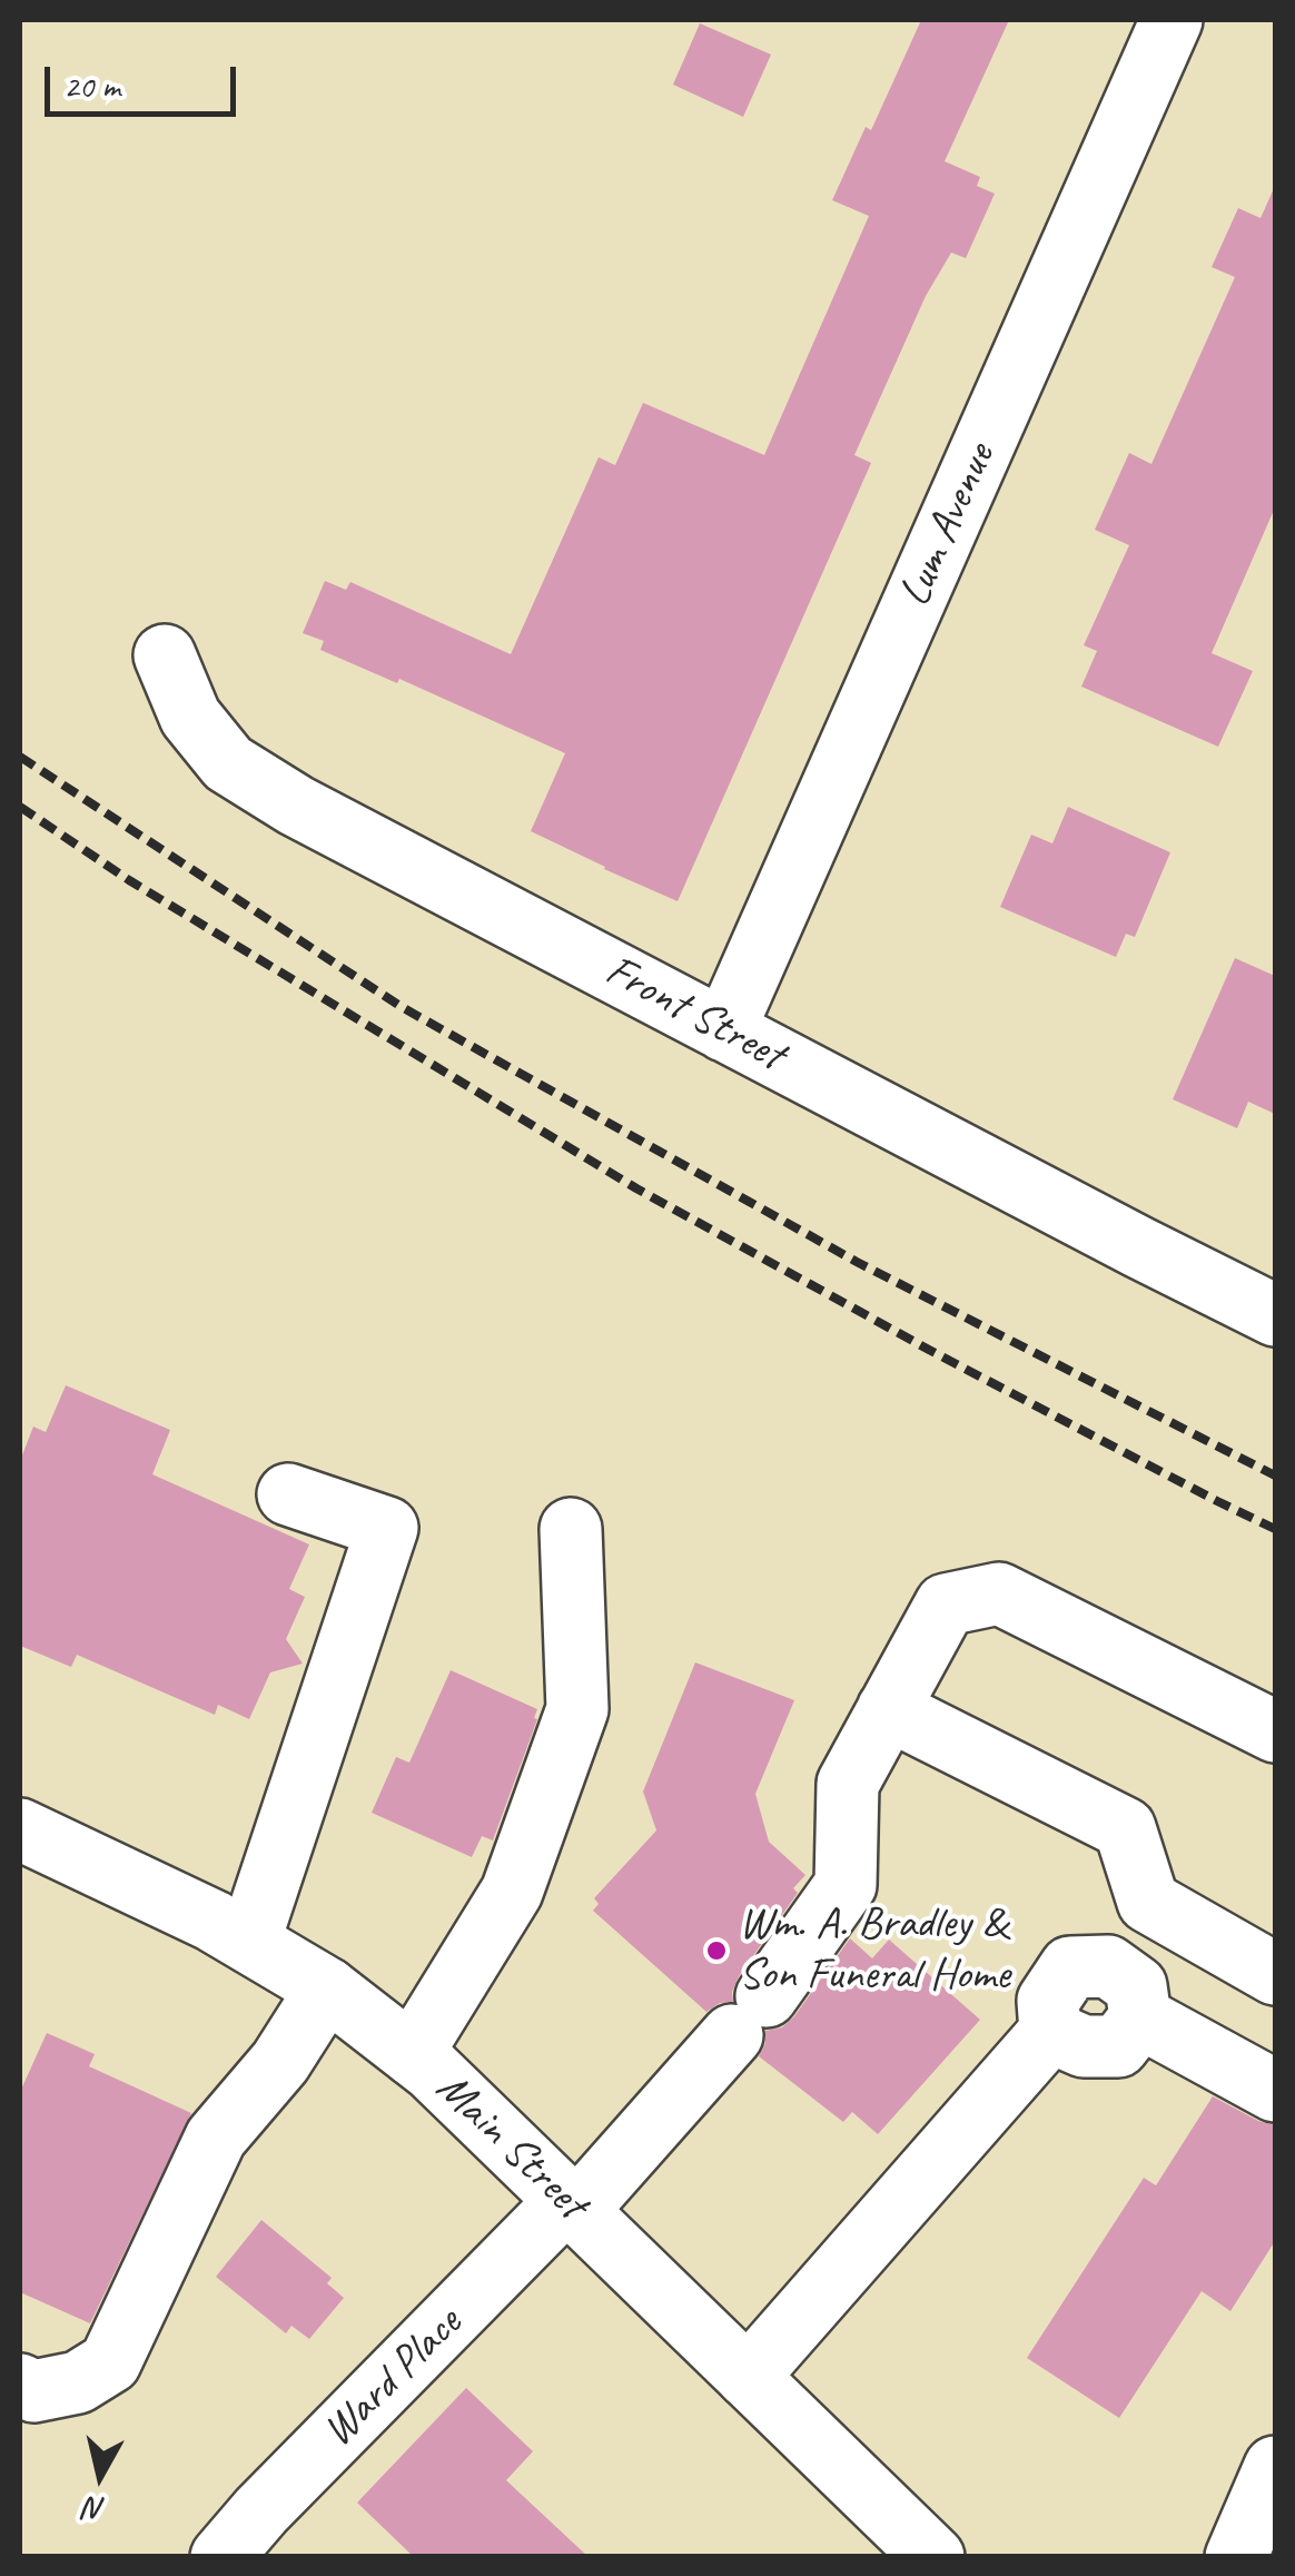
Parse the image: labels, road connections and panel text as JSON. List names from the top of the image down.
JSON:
{
  "streets": {
    "street": [
      "Lum Avenue",
      "Front Street",
      "Main Street",
      "Ward Place"
    ]
  },
  "crossings": [
    ["Lum Avenue", "Front Street"],
    ["Main Street", "Ward Place"]
  ],
  "places": ["Wm. A. Bradley & Son Funeral Home"],
  "scale_bar": "20 m",
  "north": "bottom"
}
